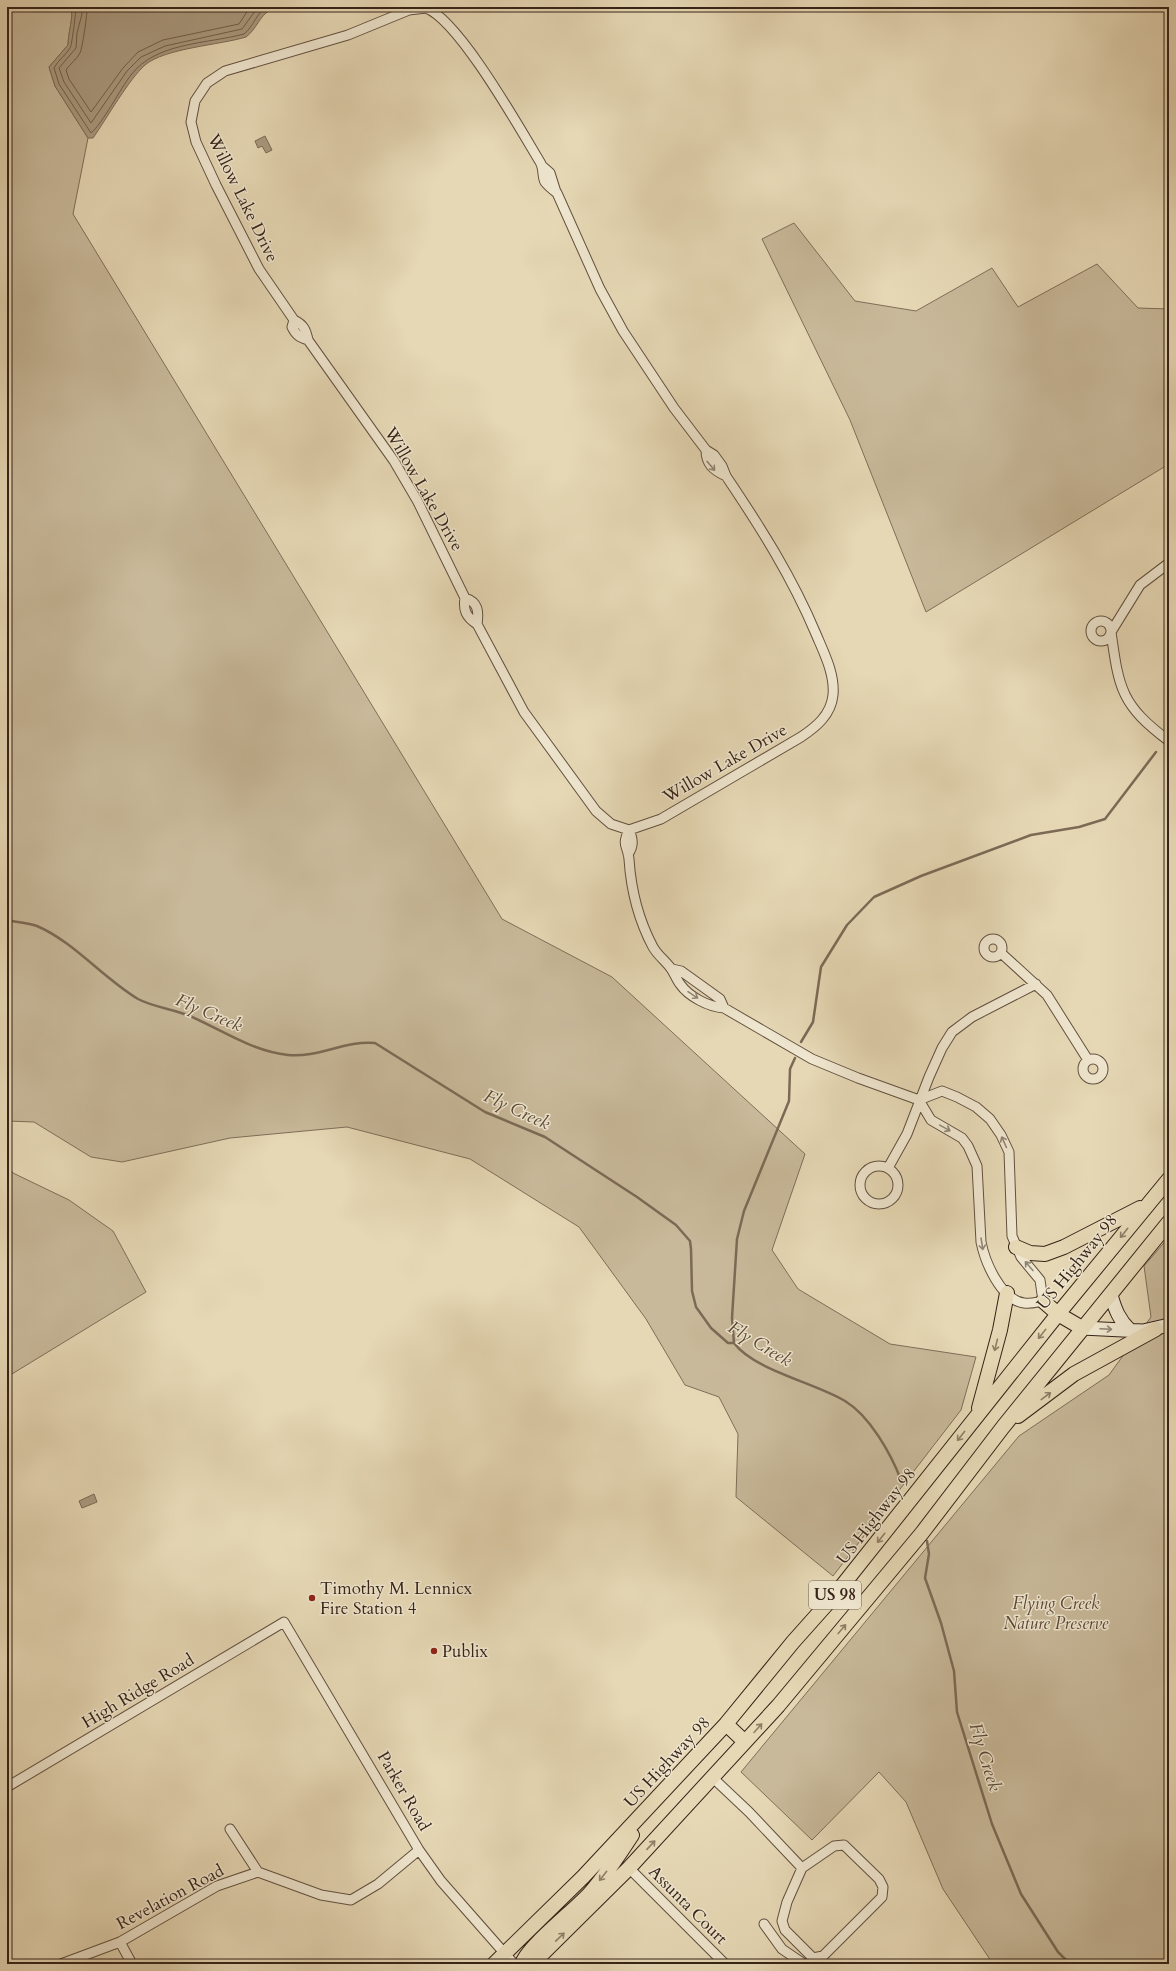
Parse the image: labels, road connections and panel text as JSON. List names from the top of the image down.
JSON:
{
  "streets": {
    "main road": ["US Highway 98", "US 98"],
    "street": [
      "Willow Lake Drive",
      "High Ridge Road",
      "Parker Road",
      "Revelation Road",
      "Assunta Court"
    ]
  },
  "crossings": [
    ["US Highway 98", "Parker Road"],
    ["US 98", "Assunta Court"],
    ["High Ridge Road", "Parker Road"]
  ],
  "water": ["Fly Creek"],
  "parks": ["Flying Creek Nature Preserve"],
  "places": ["Timothy M. Lennicx Fire Station 4", "Publix"]
}
